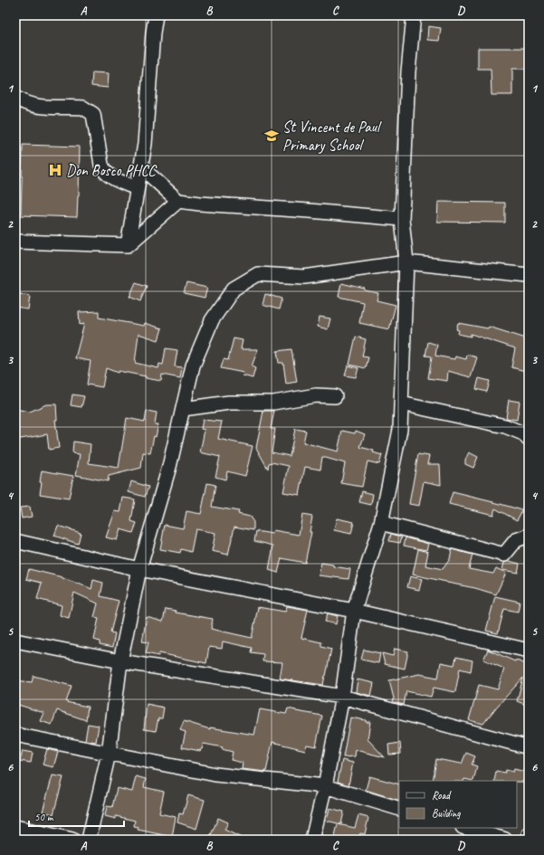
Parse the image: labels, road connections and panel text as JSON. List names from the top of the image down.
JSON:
{
  "places": {
    "school or university": ["St Vincent de Paul Primary School"],
    "hospital": ["Don Bosco PHCC"]
  },
  "legend": ["Road", "Building"],
  "scale_bar": "50 m",
  "grid": {
    "columns": [
      "A",
      "B",
      "C",
      "D"
    ],
    "rows": [
      "1",
      "2",
      "3",
      "4",
      "5",
      "6"
    ]
  }
}
